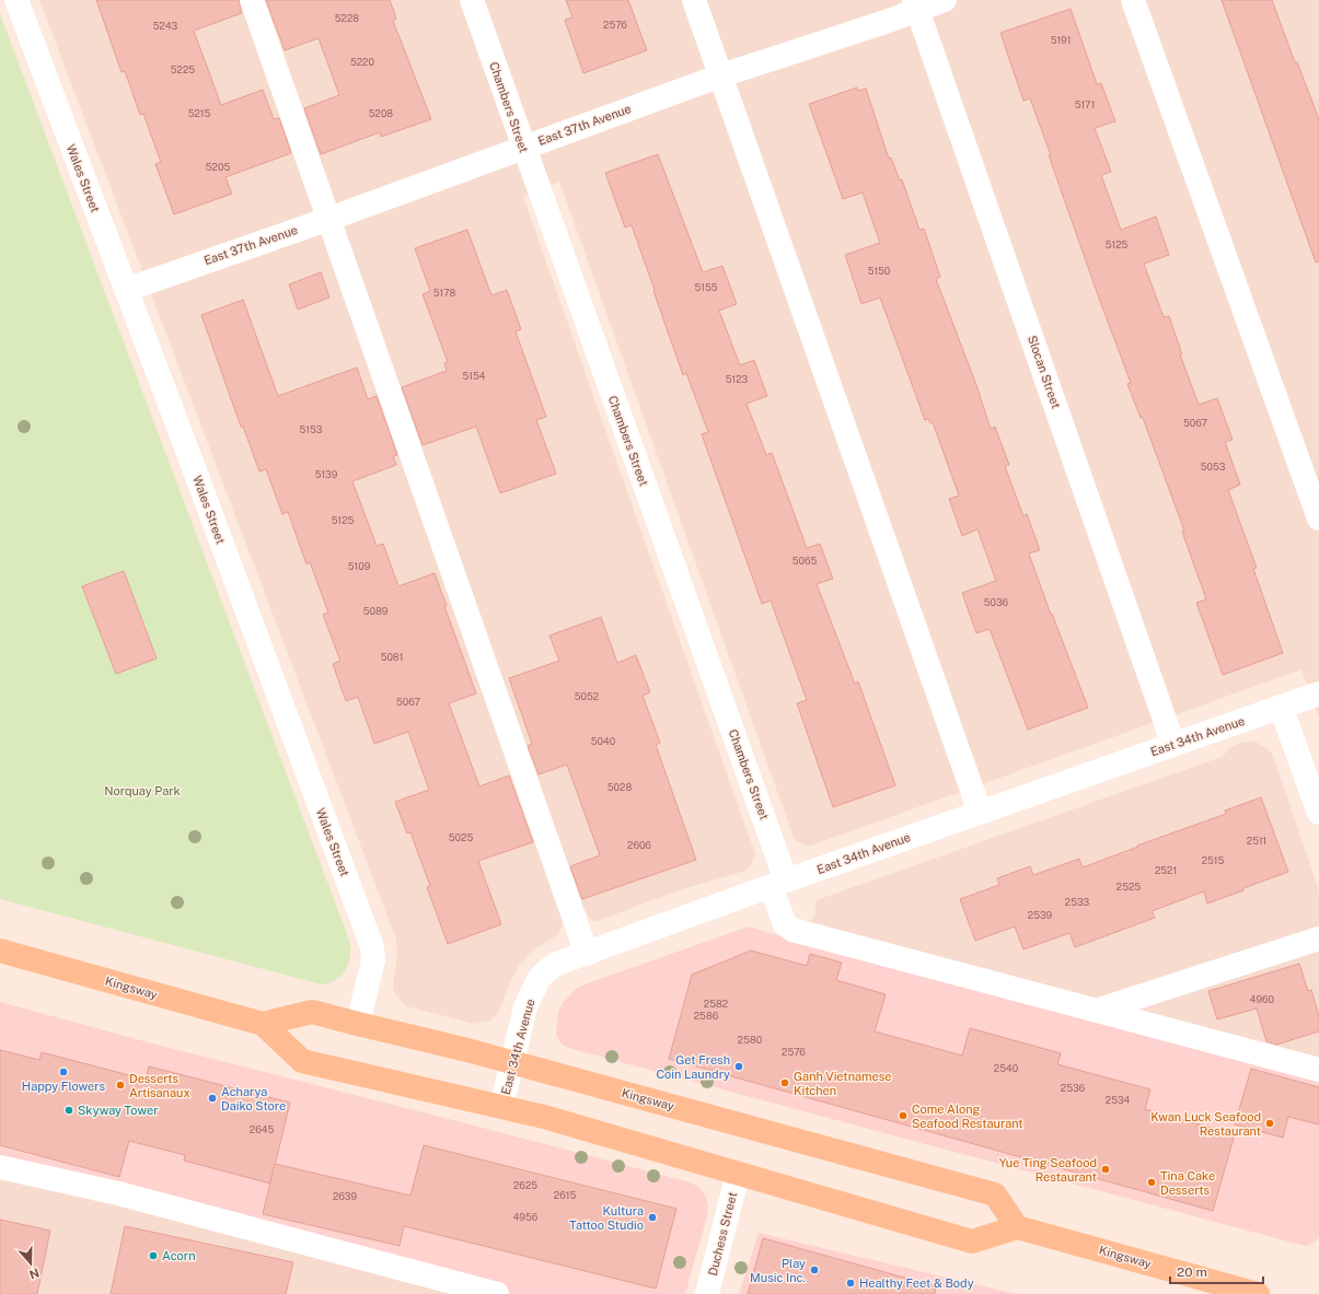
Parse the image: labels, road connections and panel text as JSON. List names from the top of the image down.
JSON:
{
  "streets": {
    "main road": ["Kingsway"],
    "street": [
      "Chambers Street",
      "East 37th Avenue",
      "Wales Street",
      "Slocan Street",
      "East 34th Avenue",
      "Duchess Street"
    ]
  },
  "crossings": [
    ["Chambers Street", "East 37th Avenue"],
    ["Chambers Street", "East 34th Avenue"],
    ["East 37th Avenue", "Wales Street"],
    ["East 37th Avenue", "Slocan Street"],
    ["Wales Street", "Kingsway"],
    ["Slocan Street", "East 34th Avenue"],
    ["East 34th Avenue", "Kingsway"],
    ["Kingsway", "Duchess Street"]
  ],
  "parks": ["Norquay Park"],
  "places": [
    "Get Fresh Coin Laundry",
    "Happy Flowers",
    "Ganh Vietnamese Kitchen",
    "Desserts Artisanaux",
    "Acharya Daiko Store",
    "Skyway Tower",
    "Come Along Seafood Restaurant",
    "Kwan Luck Seafood Restaurant",
    "Yue Ting Seafood Restaurant",
    "Tina Cake Desserts",
    "Kultura Tattoo Studio",
    "Acorn",
    "Play Music Inc.",
    "Healthy Feet & Body"
  ],
  "house_numbers": [
    "5228",
    "2576",
    "5243",
    "5191",
    "5220",
    "5225",
    "5171",
    "5215",
    "5208",
    "5205",
    "5125",
    "5150",
    "5155",
    "5178",
    "5154",
    "5123",
    "5067",
    "5153",
    "5053",
    "5139",
    "5125",
    "5065",
    "5109",
    "5036",
    "5089",
    "5081",
    "5052",
    "5067",
    "5040",
    "5028",
    "5025",
    "2511",
    "2606",
    "2515",
    "2521",
    "2525",
    "2533",
    "2539",
    "4960",
    "2582",
    "2586",
    "2580",
    "2576",
    "2540",
    "2536",
    "2534",
    "2645",
    "2625",
    "2615",
    "2639",
    "4956"
  ],
  "scale_bar": "20 m",
  "north": "bottom"
}
